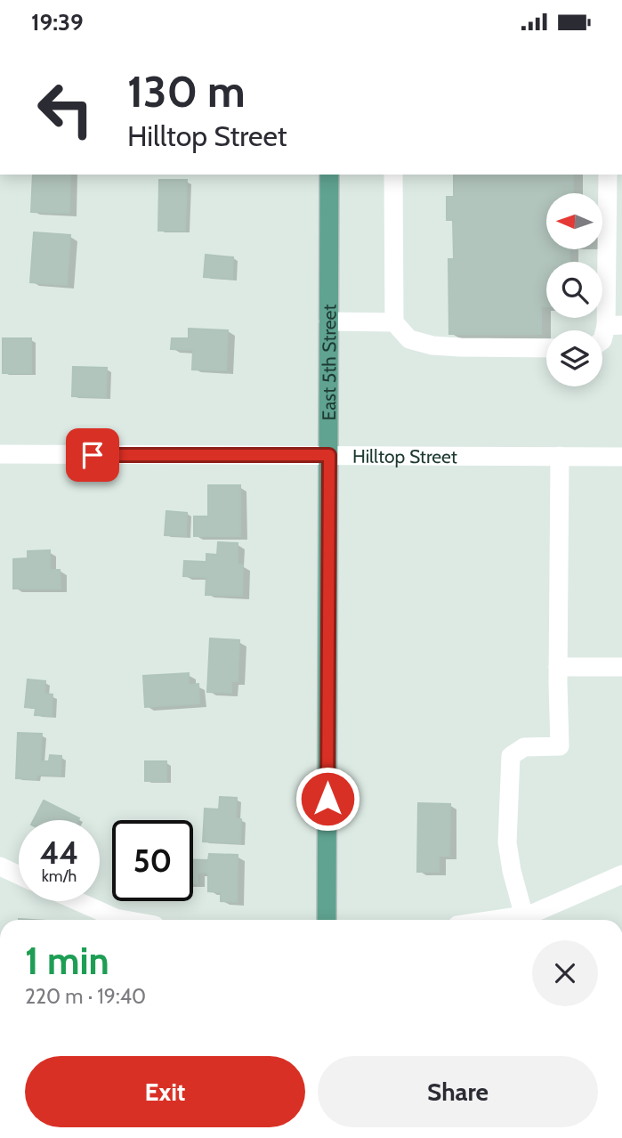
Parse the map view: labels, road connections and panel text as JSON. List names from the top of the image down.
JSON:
{
  "streets": {
    "main road": ["East 5th Street"],
    "street": ["Hilltop Street"]
  },
  "crossings": [
    ["East 5th Street", "Hilltop Street"]
  ],
  "north": "left",
  "page": {
    "status": "19:39",
    "turn": ["130 m", "Hilltop Street"],
    "speed": "44 km/h",
    "limit": "50",
    "heading": ["1 min", "220 m · 19:40"],
    "buttons": ["Exit", "Share"]
  }
}
